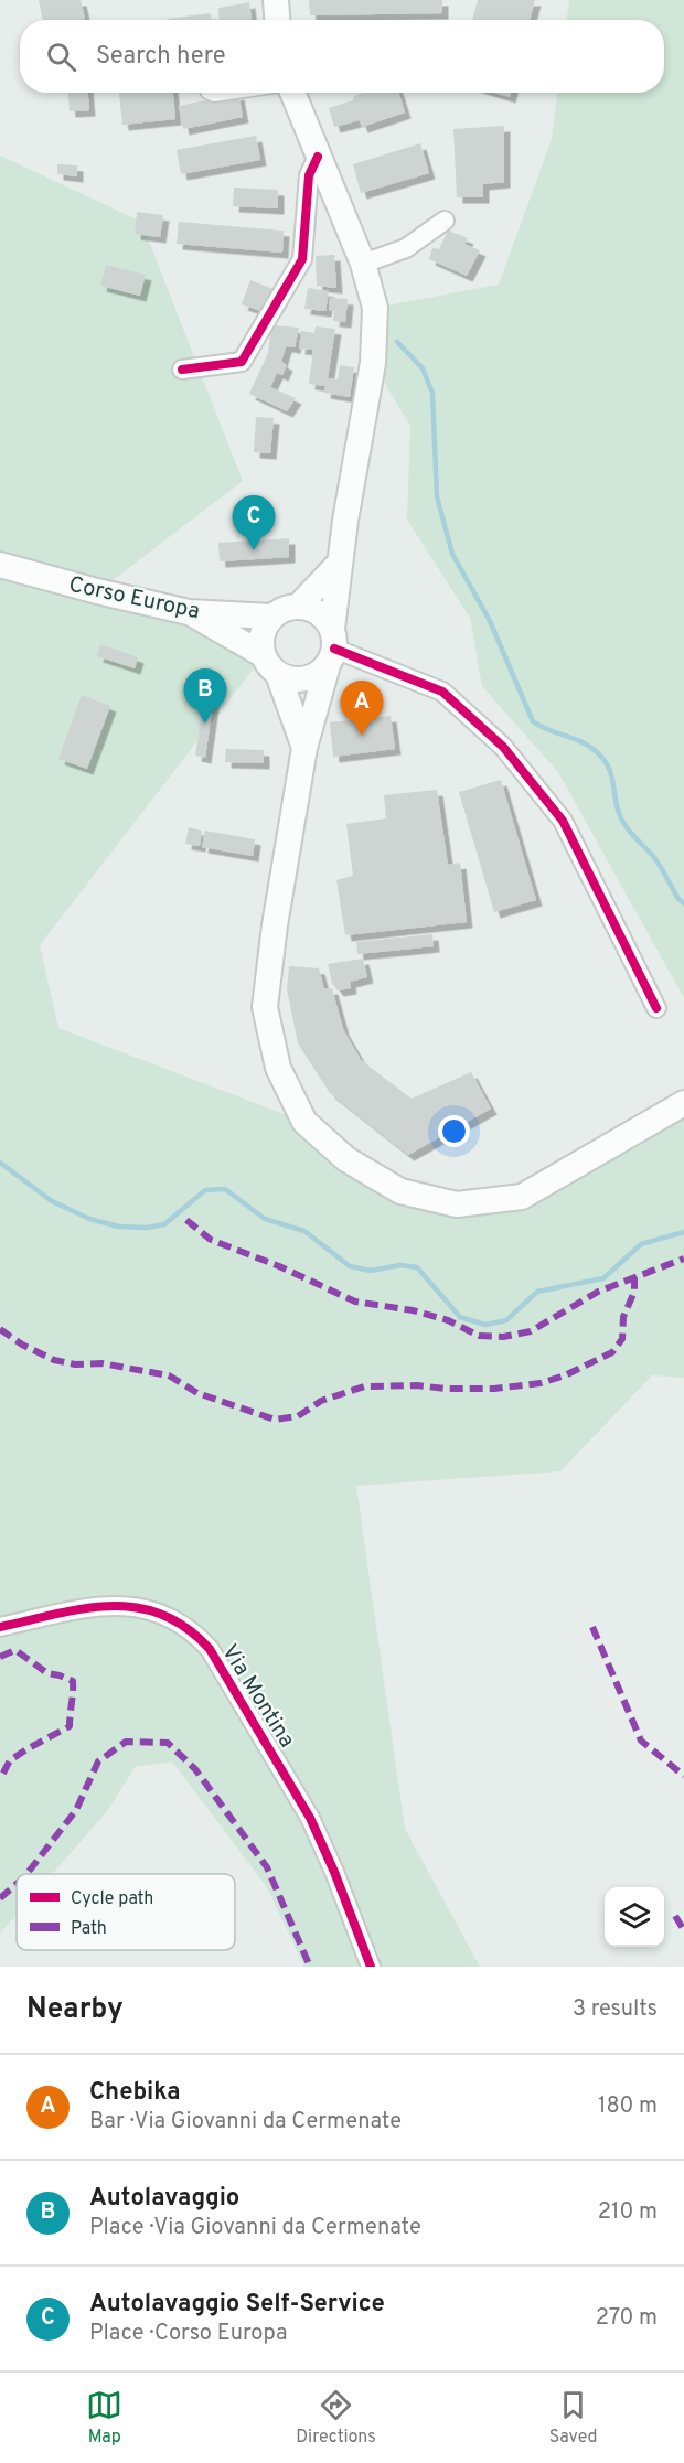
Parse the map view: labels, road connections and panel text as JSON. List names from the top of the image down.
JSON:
{
  "streets": {
    "main road": ["Corso Europa"],
    "street": ["Via Montina"]
  },
  "legend": ["Cycle path", "Path"],
  "page": {
    "search": "Search here",
    "pins": ["C", "B", "A"],
    "heading": ["Nearby", "3 results"],
    "list": [
      {
        "mark": "A",
        "name": "Chebika",
        "note": "Bar · Via Giovanni da Cermenate",
        "value": "180 m"
      },
      {
        "mark": "B",
        "name": "Autolavaggio",
        "note": "Place · Via Giovanni da Cermenate",
        "value": "210 m"
      },
      {
        "mark": "C",
        "name": "Autolavaggio Self-Service",
        "note": "Place · Corso Europa",
        "value": "270 m"
      }
    ],
    "nav": ["Map", "Directions", "Saved"]
  }
}
